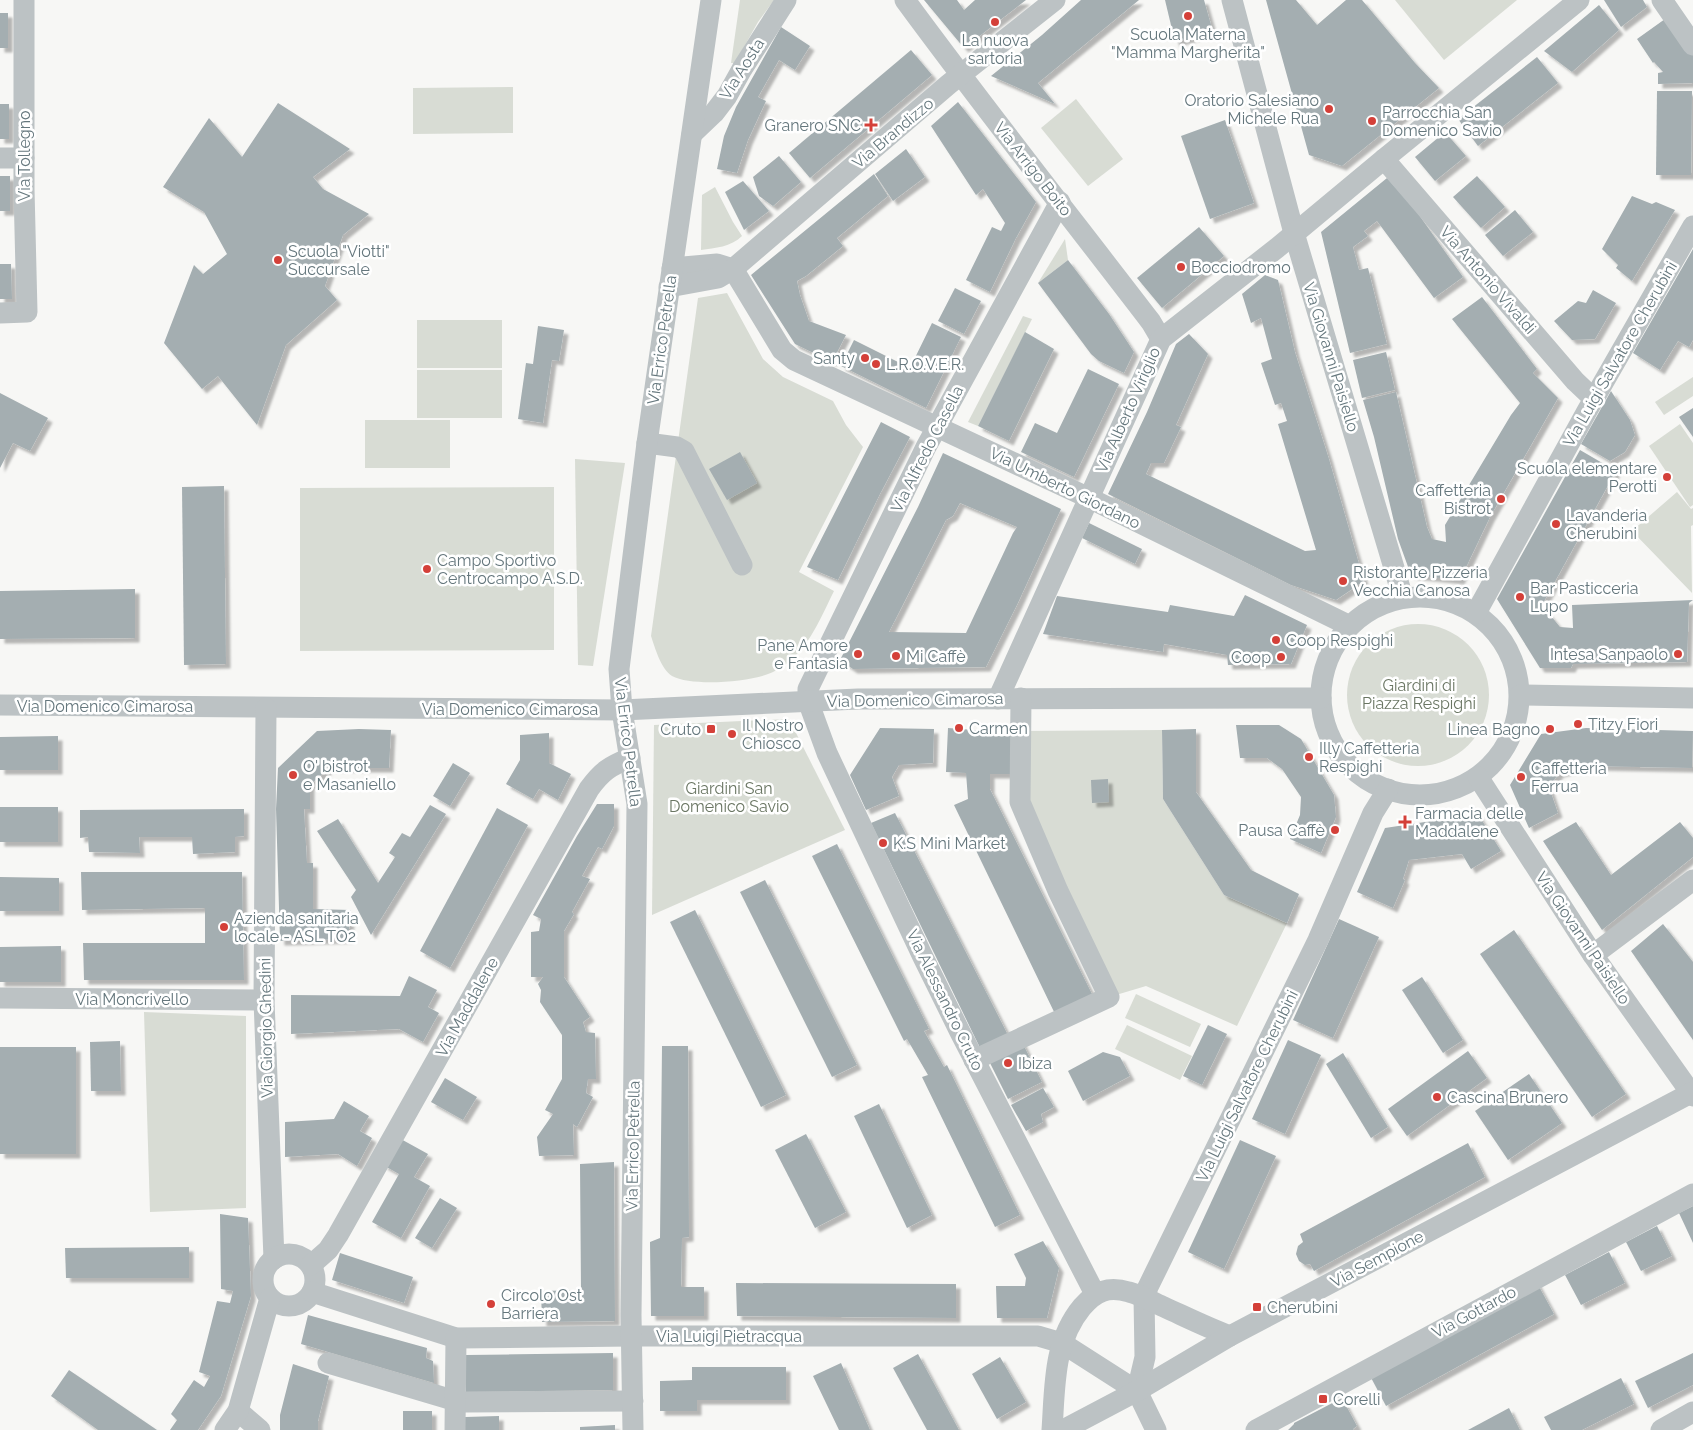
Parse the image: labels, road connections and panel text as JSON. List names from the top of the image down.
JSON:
{
  "streets": {
    "street": [
      "Via Aosta",
      "Via Brandizzo",
      "Via Tollegno",
      "Via Arrigo Boito",
      "Via Antonio Vivaldi",
      "Via Errico Petrella",
      "Via Luigi Salvatore Cherubini",
      "Via Giovanni Paisiello",
      "Via Alberto Viriglio",
      "Via Alfredo Casella",
      "Via Umberto Giordano",
      "Via Domenico Cimarosa",
      "Via Moncrivello",
      "Via Alessandro Cruto",
      "Via Maddalene",
      "Via Giorgio Ghedini",
      "Via Sempione",
      "Via Gottardo",
      "Via Luigi Pietracqua"
    ]
  },
  "crossings": [
    ["Via Aosta", "Via Errico Petrella"],
    ["Via Brandizzo", "Via Arrigo Boito"],
    ["Via Brandizzo", "Via Errico Petrella"],
    ["Via Brandizzo", "Via Umberto Giordano"],
    ["Via Arrigo Boito", "Via Alberto Viriglio"],
    ["Via Arrigo Boito", "Via Alfredo Casella"],
    ["Via Antonio Vivaldi", "Via Luigi Salvatore Cherubini"],
    ["Via Antonio Vivaldi", "Via Alberto Viriglio"],
    ["Via Errico Petrella", "Via Domenico Cimarosa"],
    ["Via Errico Petrella", "Via Maddalene"],
    ["Via Errico Petrella", "Via Luigi Pietracqua"],
    ["Via Luigi Salvatore Cherubini", "Via Sempione"],
    ["Via Luigi Salvatore Cherubini", "Via Luigi Pietracqua"],
    ["Via Giovanni Paisiello", "Via Alberto Viriglio"],
    ["Via Giovanni Paisiello", "Via Sempione"],
    ["Via Alberto Viriglio", "Via Umberto Giordano"],
    ["Via Alberto Viriglio", "Via Domenico Cimarosa"],
    ["Via Alfredo Casella", "Via Umberto Giordano"],
    ["Via Alfredo Casella", "Via Domenico Cimarosa"],
    ["Via Alfredo Casella", "Via Alessandro Cruto"],
    ["Via Domenico Cimarosa", "Via Alessandro Cruto"],
    ["Via Domenico Cimarosa", "Via Giorgio Ghedini"],
    ["Via Moncrivello", "Via Giorgio Ghedini"],
    ["Via Maddalene", "Via Giorgio Ghedini"],
    ["Via Maddalene", "Via Luigi Pietracqua"],
    ["Via Giorgio Ghedini", "Via Luigi Pietracqua"],
    ["Via Sempione", "Via Luigi Pietracqua"]
  ],
  "parks": ["Giardini di Piazza Respighi", "Giardini San Domenico Savio"],
  "places": {
    "other": [
      "Scuola Materna \"Mamma Margherita\"",
      "La nuova sartoria",
      "Oratorio Salesiano Michele Rua",
      "Parrocchia San Domenico Savio",
      "Scuola \"Viotti\" Succursale",
      "Bocciodromo",
      "Santy",
      "L.R.O.V.E.R.",
      "Scuola elementare Perotti",
      "Caffetteria Bistrot",
      "Lavanderia Cherubini",
      "Campo Sportivo Centrocampo A.S.D.",
      "Ristorante Pizzeria Vecchia Canosa",
      "Bar Pasticceria Lupo",
      "Coop Respighi",
      "Pane Amore e Fantasia",
      "Intesa Sanpaolo",
      "Mi Caffè",
      "Coop",
      "Titzy Fiori",
      "Carmen",
      "Linea Bagno",
      "Il Nostro Chiosco",
      "Illy Caffetteria Respighi",
      "O' bistrot e Masaniello",
      "Caffetteria Ferrua",
      "Pausa Caffè",
      "K.S Mini Market",
      "Azienda sanitaria locale - ASL TO2",
      "Ibiza",
      "Cascina Brunero",
      "Circolo Ost Barriera"
    ],
    "health": ["Granero SNC", "Farmacia delle Maddalene"],
    "transit": ["Cruto", "Cherubini", "Corelli"]
  }
}
